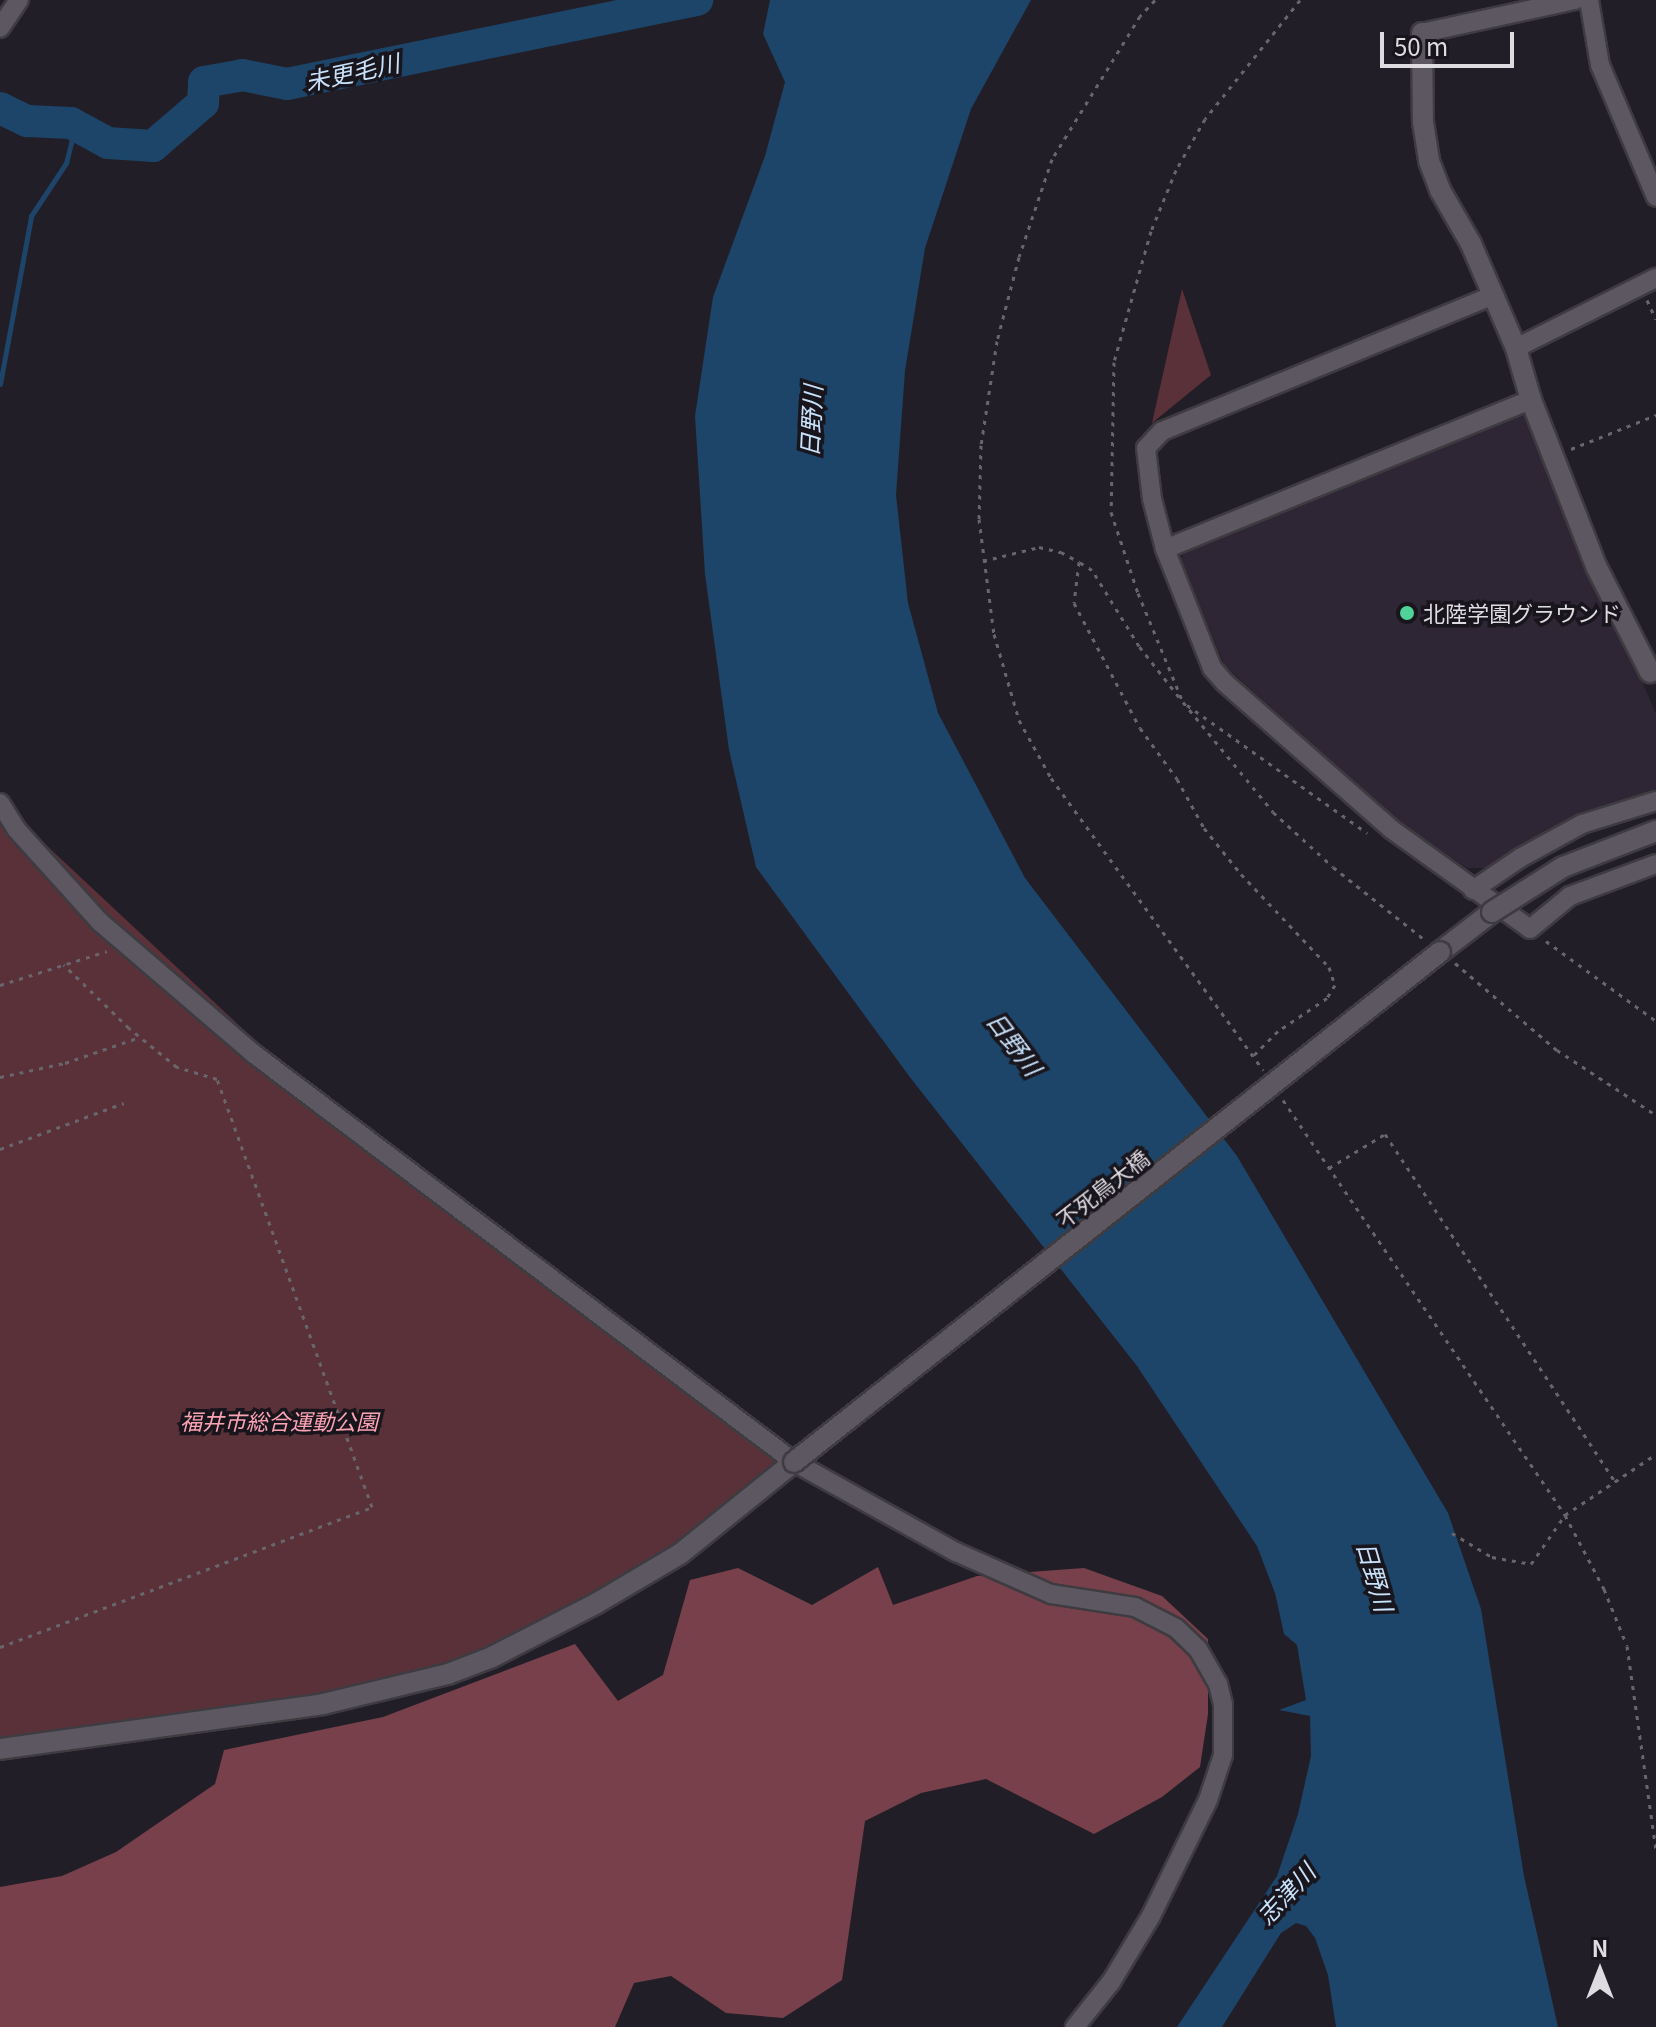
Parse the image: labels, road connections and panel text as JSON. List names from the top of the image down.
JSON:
{
  "streets": {
    "street": ["不死鳥大橋"]
  },
  "water": ["未更毛川", "日野川", "志津川"],
  "parks": ["福井市総合運動公園"],
  "places": ["北陸学園グラウンド"],
  "scale_bar": "50 m",
  "north": "top"
}
